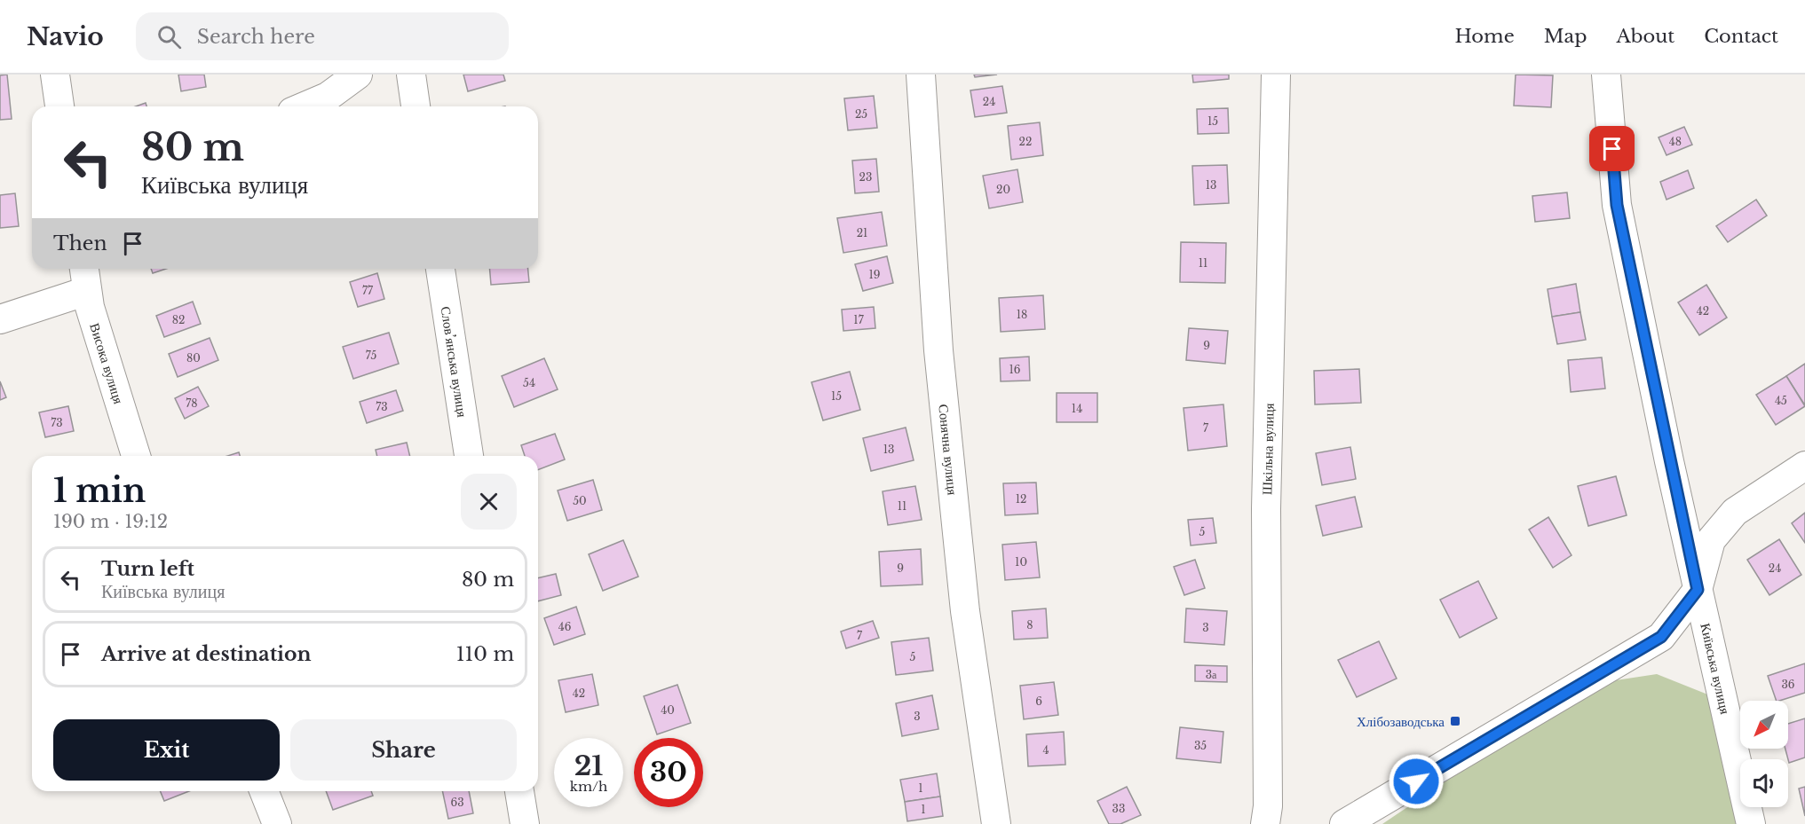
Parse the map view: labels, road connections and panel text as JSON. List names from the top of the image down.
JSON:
{
  "streets": {
    "street": [
      "Слов’янська вулиця",
      "Висока вулиця",
      "Шкільна вулиця",
      "Сонячна вулиця",
      "Київська вулиця"
    ]
  },
  "places": {
    "transit": ["Хлібозаводська"]
  },
  "house_numbers": [
    "24",
    "25",
    "15",
    "22",
    "48",
    "23",
    "13",
    "20",
    "21",
    "11",
    "19",
    "77",
    "42",
    "18",
    "82",
    "17",
    "9",
    "75",
    "80",
    "16",
    "54",
    "15",
    "45",
    "78",
    "73",
    "14",
    "73",
    "7",
    "13",
    "12",
    "50",
    "11",
    "5",
    "10",
    "9",
    "24",
    "8",
    "46",
    "3",
    "7",
    "5",
    "3а",
    "36",
    "42",
    "6",
    "40",
    "3",
    "35",
    "4",
    "1",
    "63",
    "33",
    "1"
  ],
  "north": "bottom left",
  "page": {
    "header": "Navio",
    "search": "Search here",
    "nav": [
      "Home",
      "Map",
      "About",
      "Contact"
    ],
    "turn": ["80 m", "Київська вулиця"],
    "then": "Then",
    "heading": ["1 min", "190 m · 19:12"],
    "list": [
      {
        "name": "Turn left",
        "note": "Київська вулиця",
        "value": "80 m"
      },
      {
        "name": "Arrive at destination",
        "value": "110 m"
      }
    ],
    "buttons": ["Exit", "Share"],
    "speed": "21 km/h",
    "limit": "30"
  }
}
